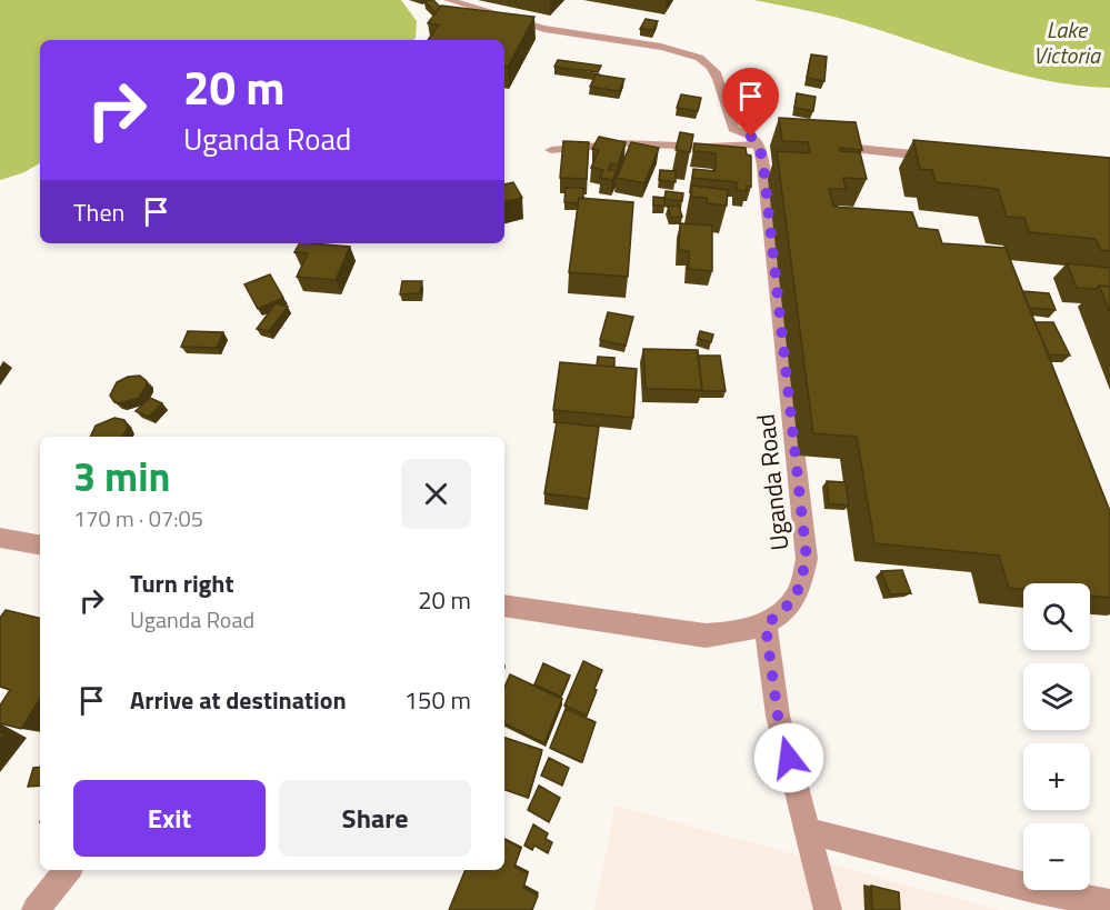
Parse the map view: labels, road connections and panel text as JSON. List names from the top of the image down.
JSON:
{
  "streets": {
    "street": ["Uganda Road"]
  },
  "water": ["Lake Victoria"],
  "page": {
    "turn": ["20 m", "Uganda Road"],
    "then": "Then",
    "heading": ["3 min", "170 m · 07:05"],
    "list": [
      {
        "name": "Turn right",
        "note": "Uganda Road",
        "value": "20 m"
      },
      {
        "name": "Arrive at destination",
        "value": "150 m"
      }
    ],
    "map_buttons": ["+", "−"],
    "buttons": ["Exit", "Share"]
  }
}
